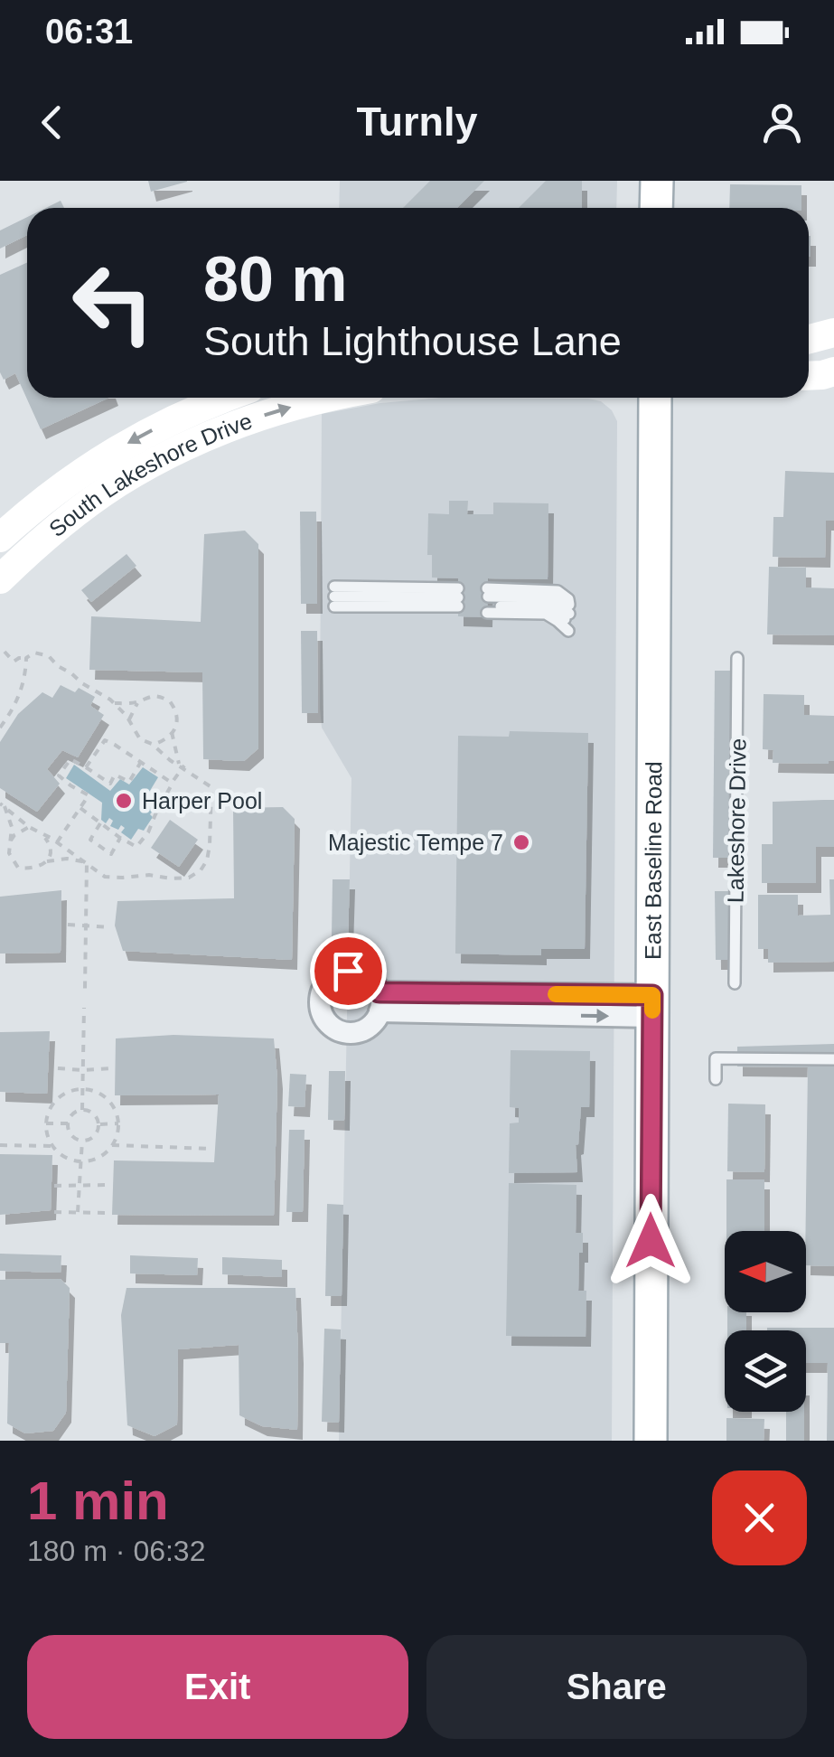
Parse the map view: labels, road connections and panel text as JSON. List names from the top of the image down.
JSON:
{
  "streets": {
    "main road": ["East Baseline Road"],
    "street": ["South Lakeshore Drive"],
    "lane": ["Lakeshore Drive"]
  },
  "places": ["Harper Pool", "Majestic Tempe 7"],
  "north": "left",
  "page": {
    "status": "06:31",
    "header": "Turnly",
    "turn": ["80 m", "South Lighthouse Lane"],
    "heading": ["1 min", "180 m · 06:32"],
    "buttons": ["Exit", "Share"]
  }
}
